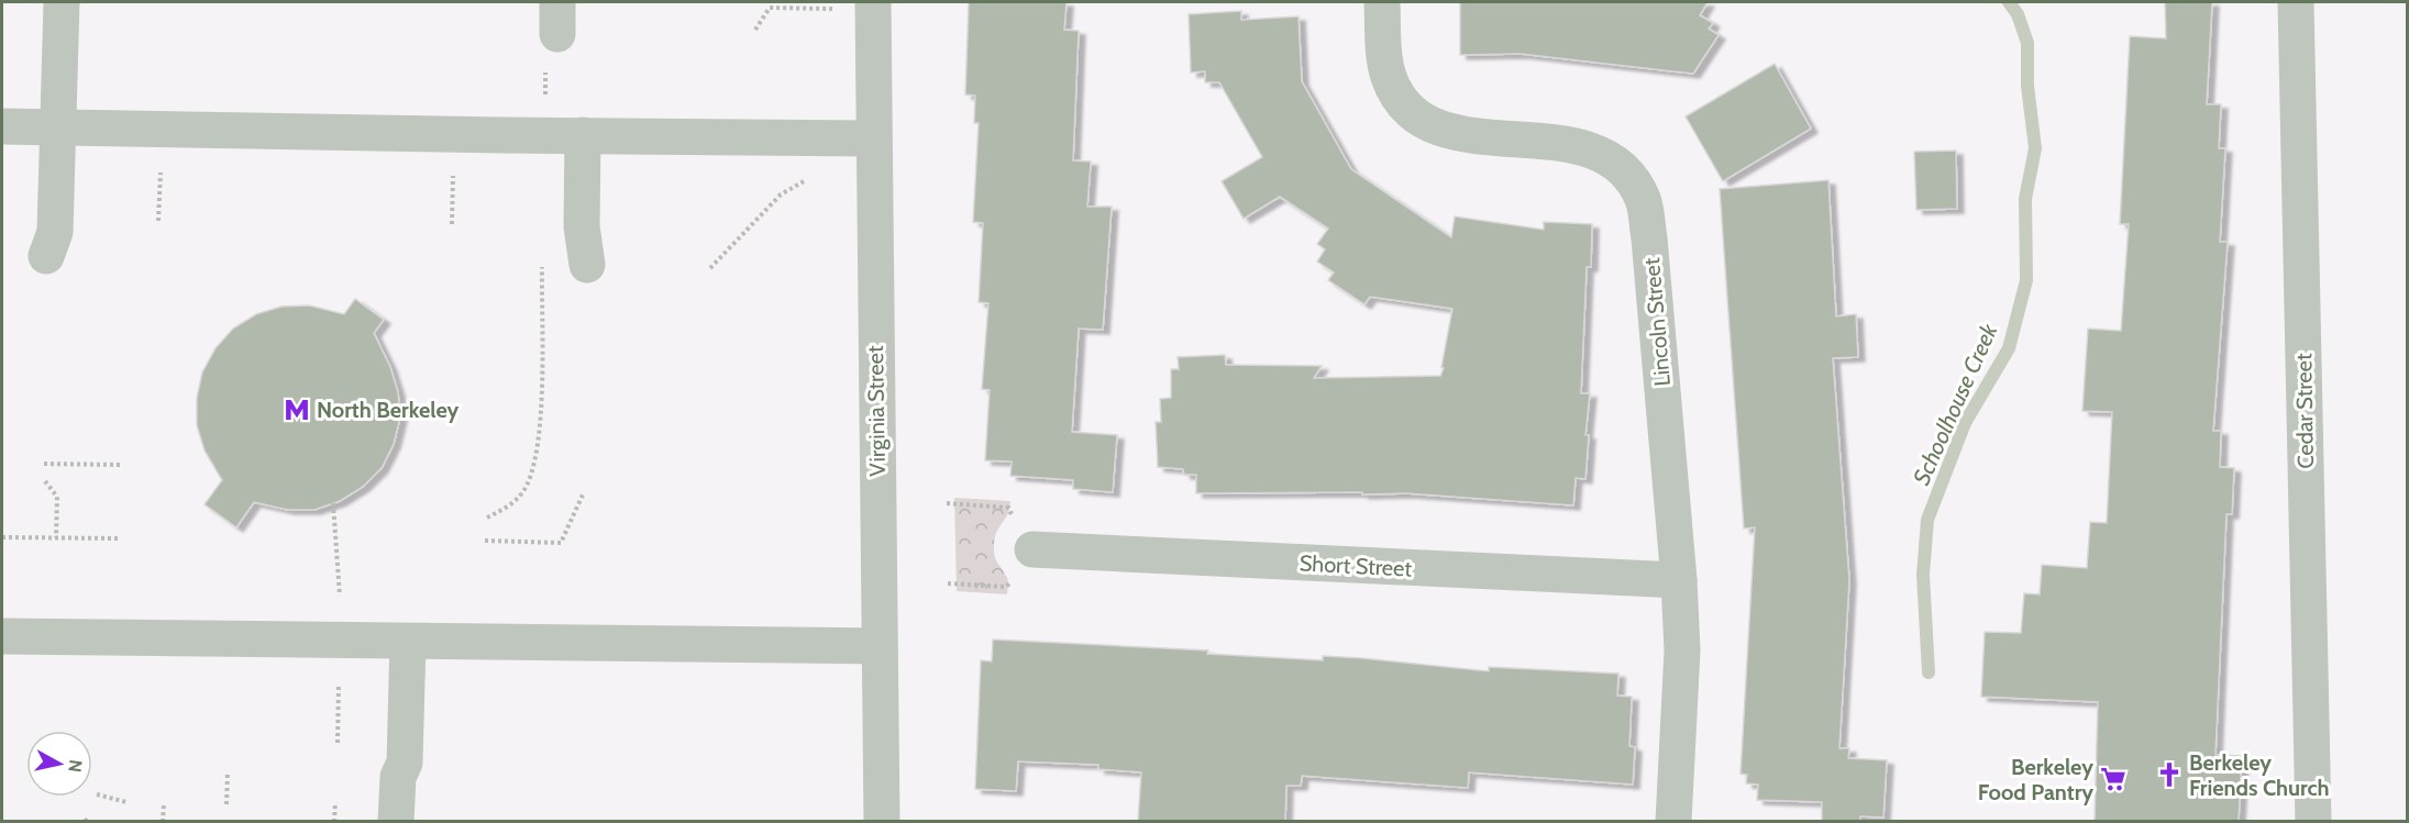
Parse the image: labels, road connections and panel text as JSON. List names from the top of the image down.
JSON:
{
  "streets": {
    "street": [
      "Lincoln Street",
      "Virginia Street",
      "Cedar Street",
      "Short Street"
    ]
  },
  "crossings": [
    ["Lincoln Street", "Short Street"]
  ],
  "water": ["Schoolhouse Creek"],
  "places": {
    "metro station": ["North Berkeley"],
    "church": ["Berkeley Friends Church"],
    "supermarket": ["Berkeley Food Pantry"]
  },
  "north": "right"
}
